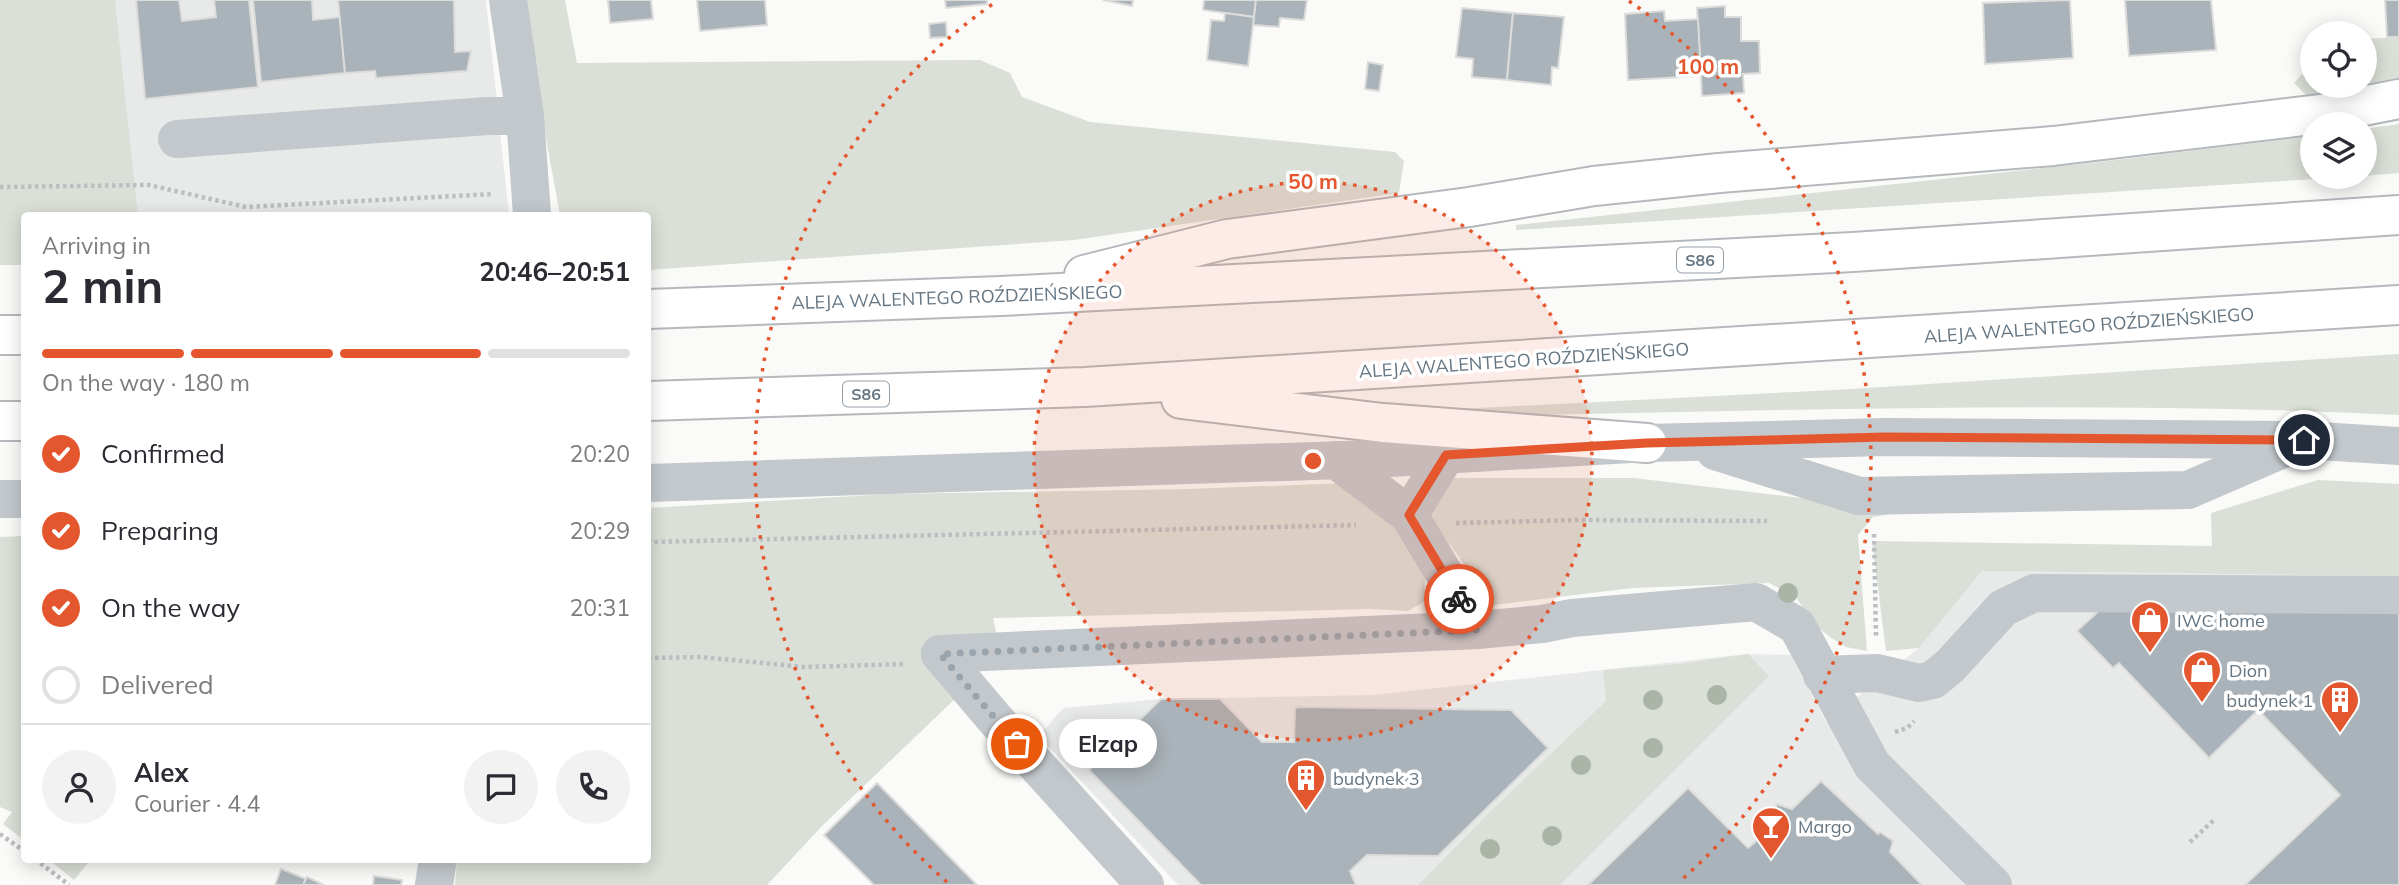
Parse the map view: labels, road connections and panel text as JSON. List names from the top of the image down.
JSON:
{
  "streets": {
    "highway": ["S86", "ALEJA WALENTEGO ROŹDZIEŃSKIEGO"]
  },
  "places": {
    "shop": ["IWC home", "Dion"],
    "building": ["budynek 1", "budynek 3"],
    "other": ["Elzap"],
    "bar": ["Margo"]
  },
  "page": {
    "heading": ["2 min", "Arriving in", "20:46–20:51"],
    "panel": ["Alex", "Courier · 4.4"],
    "bar": "On the way · 180 m",
    "list": [
      ["Confirmed", "20:20"],
      ["Preparing", "20:29"],
      ["On the way", "20:31"],
      "Delivered"
    ],
    "bubble": "Elzap"
  },
  "rings": ["100 m", "50 m"]
}
